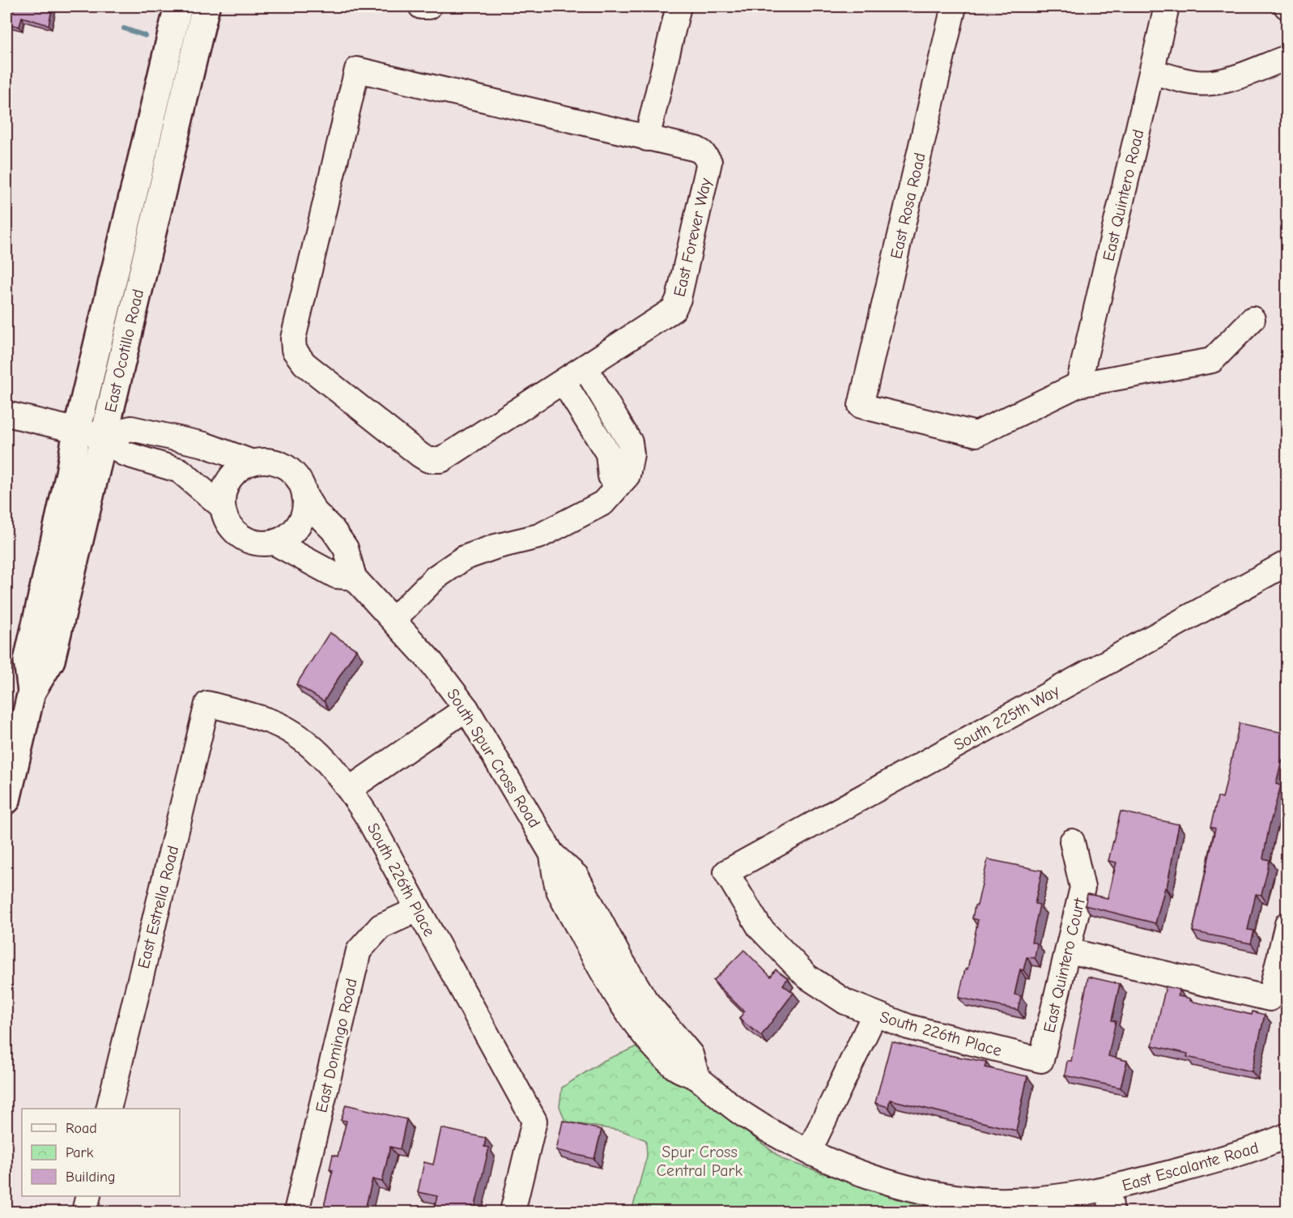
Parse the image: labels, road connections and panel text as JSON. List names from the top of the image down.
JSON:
{
  "streets": {
    "main road": ["East Ocotillo Road"],
    "street": [
      "East Quintero Road",
      "East Rosa Road",
      "East Forever Way",
      "South 225th Way",
      "South Spur Cross Road",
      "South 226th Place",
      "East Estrella Road",
      "East Quintero Court",
      "East Domingo Road",
      "East Escalante Road"
    ]
  },
  "crossings": [
    ["East Quintero Road", "East Rosa Road"],
    ["East Ocotillo Road", "South Spur Cross Road"],
    ["South 225th Way", "South 226th Place"],
    ["South Spur Cross Road", "East Escalante Road"],
    ["South 226th Place", "East Estrella Road"],
    ["South 226th Place", "East Quintero Court"],
    ["South 226th Place", "East Domingo Road"]
  ],
  "parks": ["Spur Cross Central Park"],
  "legend": ["Road", "Park", "Building"]
}
